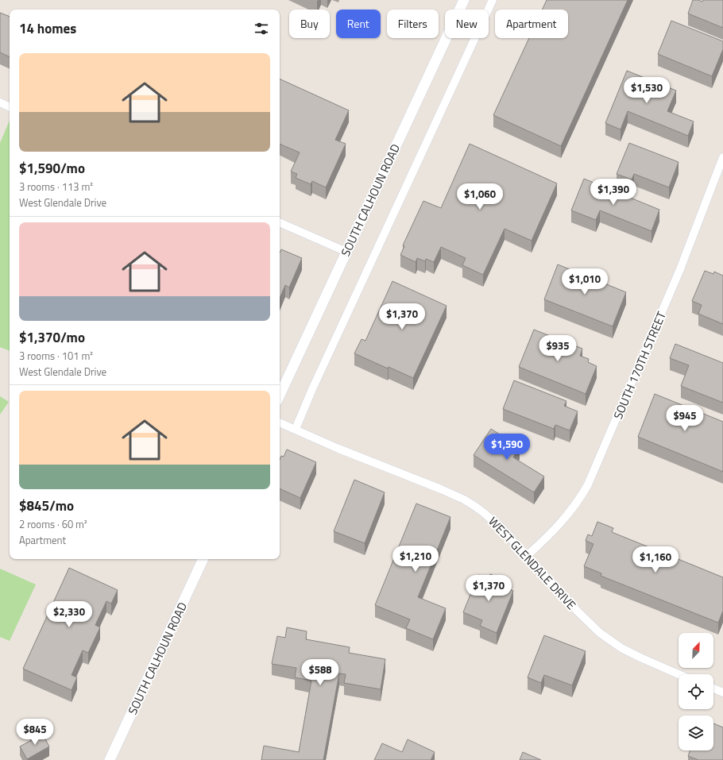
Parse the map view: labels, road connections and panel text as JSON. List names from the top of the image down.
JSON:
{
  "streets": {
    "street": ["SOUTH CALHOUN ROAD", "SOUTH 170TH STREET", "WEST GLENDALE DRIVE"]
  },
  "crossings": [
    ["SOUTH 170TH STREET", "WEST GLENDALE DRIVE"]
  ],
  "north": "top right",
  "page": {
    "chip": [
      "Buy",
      "Rent",
      "Filters",
      "New",
      "Apartment"
    ],
    "heading": "14 homes",
    "list": [
      {
        "name": "$1,590/mo",
        "note": "3 rooms · 113 m² · West Glendale Drive"
      },
      {
        "name": "$1,370/mo",
        "note": "3 rooms · 101 m² · West Glendale Drive"
      },
      {
        "name": "$845/mo",
        "note": "2 rooms · 60 m² · Apartment"
      }
    ],
    "price": [
      "$1,530",
      "$1,390",
      "$1,060",
      "$1,010",
      "$1,370",
      "$935",
      "$945",
      "$1,590",
      "$1,210",
      "$1,160",
      "$1,370",
      "$2,330",
      "$588",
      "$845"
    ]
  }
}
